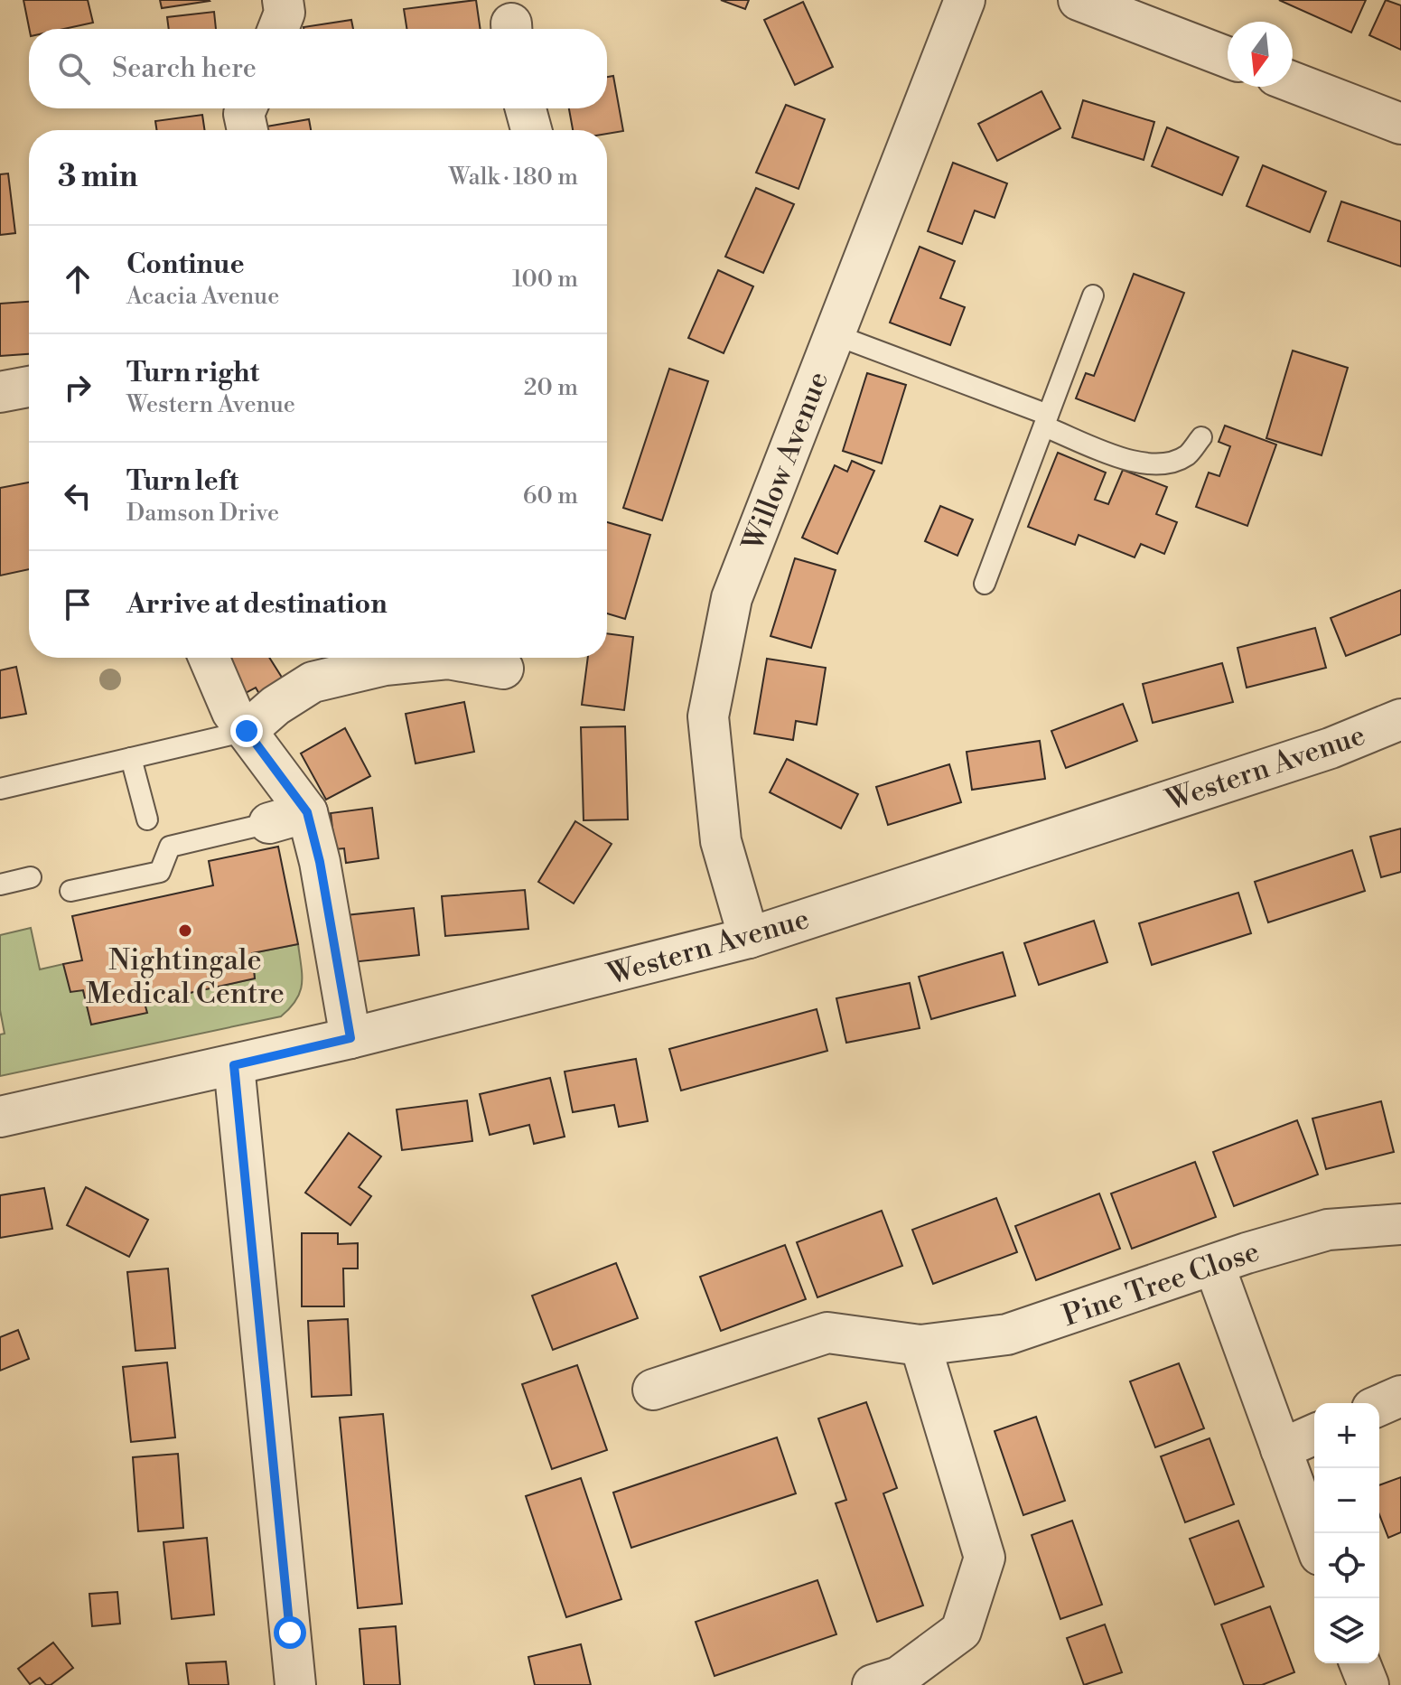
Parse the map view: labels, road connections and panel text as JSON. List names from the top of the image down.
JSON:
{
  "streets": {
    "street": ["Willow Avenue", "Western Avenue", "Pine Tree Close"]
  },
  "crossings": [
    ["Willow Avenue", "Western Avenue"]
  ],
  "places": ["Nightingale Medical Centre"],
  "north": "bottom",
  "page": {
    "search": "Search here",
    "heading": ["3 min", "Walk · 180 m"],
    "list": [
      ["Continue", "Acacia Avenue", "100 m"],
      ["Turn right", "Western Avenue", "20 m"],
      ["Turn left", "Damson Drive", "60 m"],
      "Arrive at destination"
    ],
    "map_buttons": ["+", "−"]
  }
}
